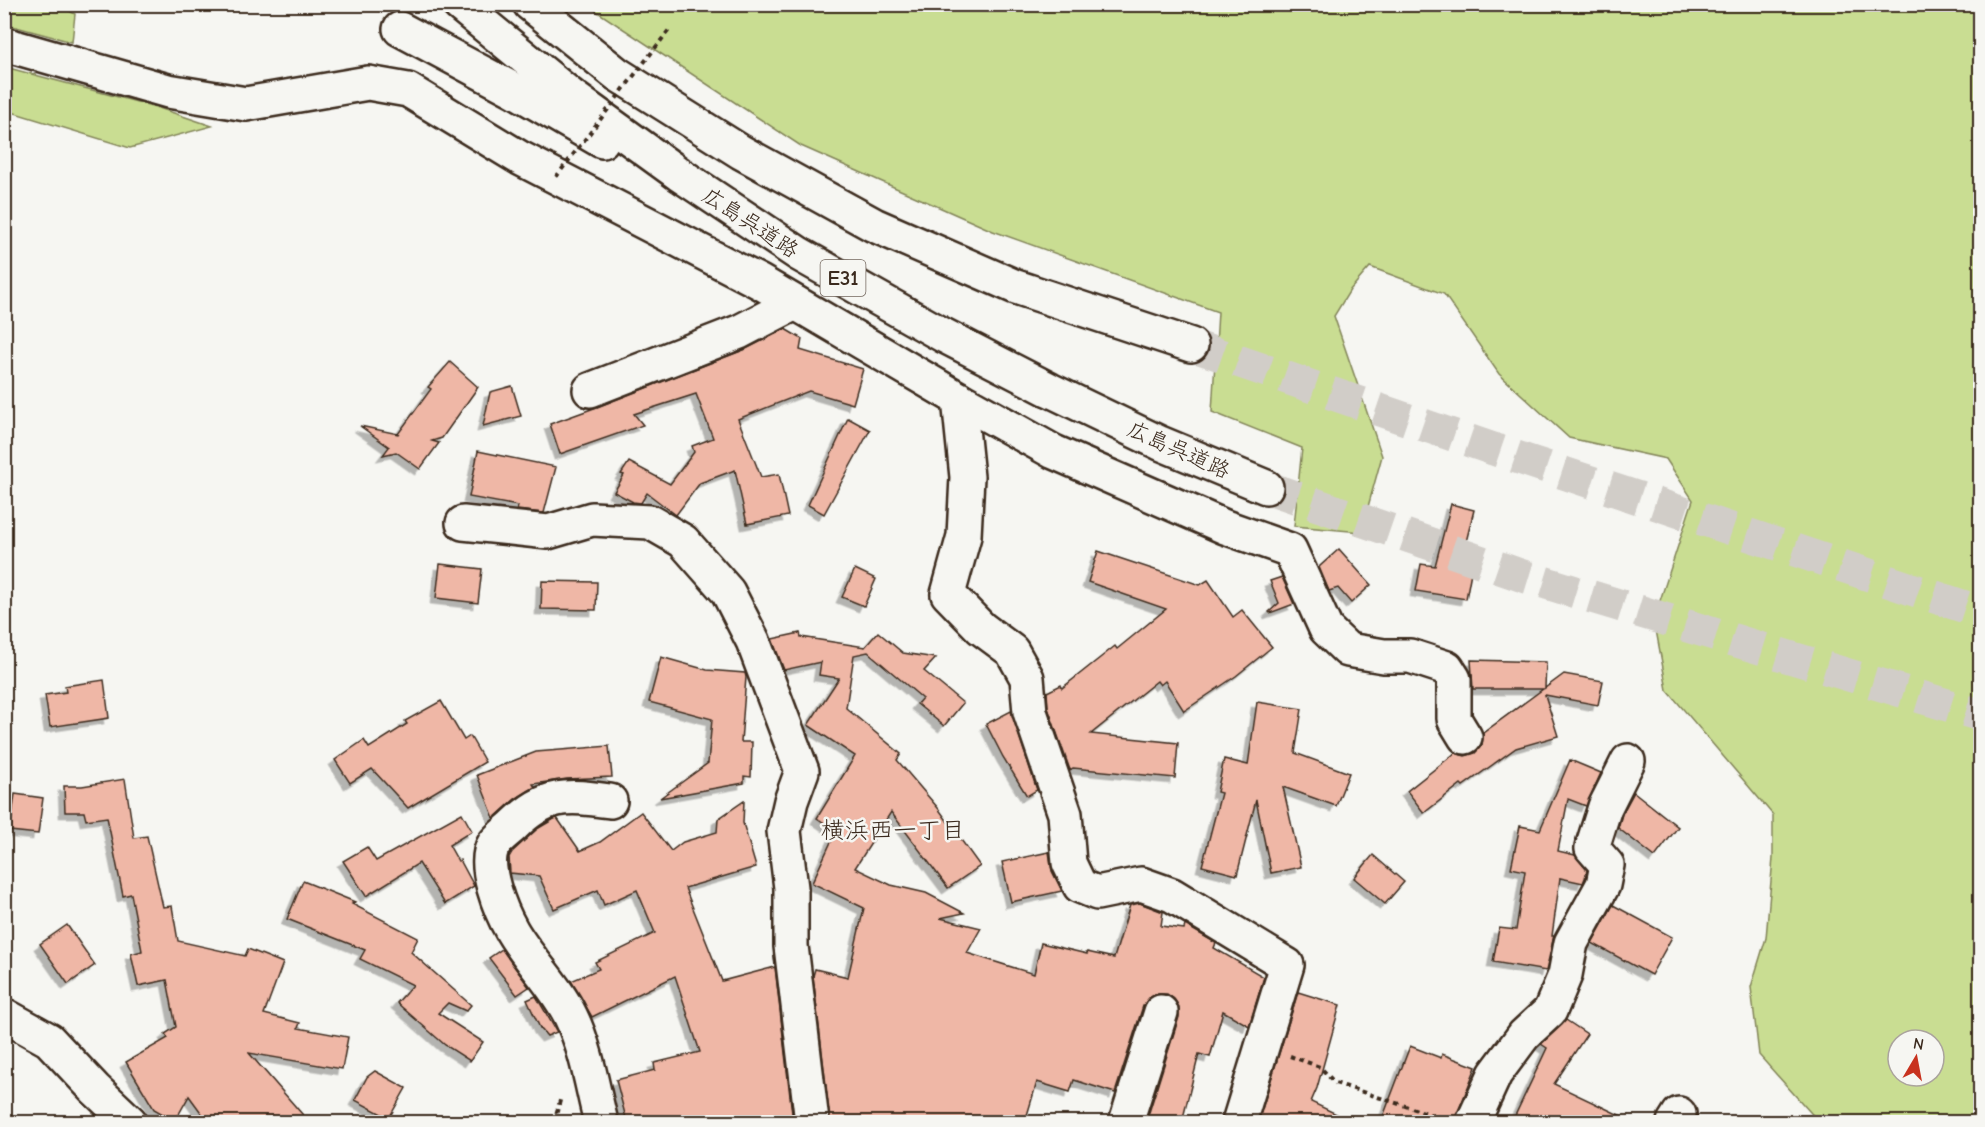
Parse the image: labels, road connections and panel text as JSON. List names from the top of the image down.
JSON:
{
  "streets": {
    "main road": ["広島呉道路", "E31"]
  },
  "districts": ["横浜西一丁目"],
  "north": "top"
}
